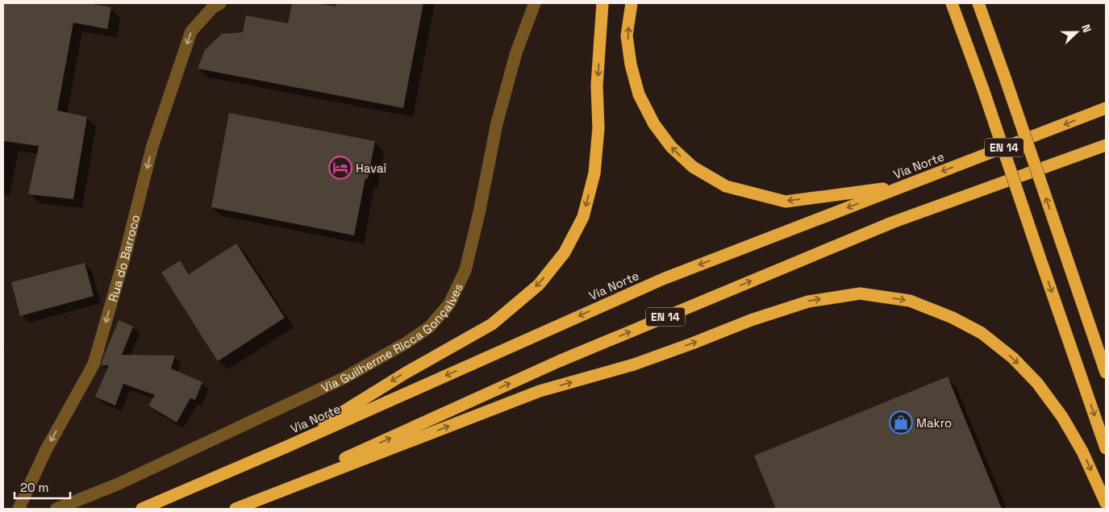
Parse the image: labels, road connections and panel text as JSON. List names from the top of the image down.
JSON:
{
  "streets": {
    "highway": ["EN 14", "Via Norte"],
    "street": ["Rua do Barroco", "Via Guilherme Ricca Gonçalves"]
  },
  "one_way": ["Rua do Barroco"],
  "places": {
    "hotel": ["Havai"],
    "shop": ["Makro"]
  },
  "scale_bar": "20 m",
  "north": "right"
}
